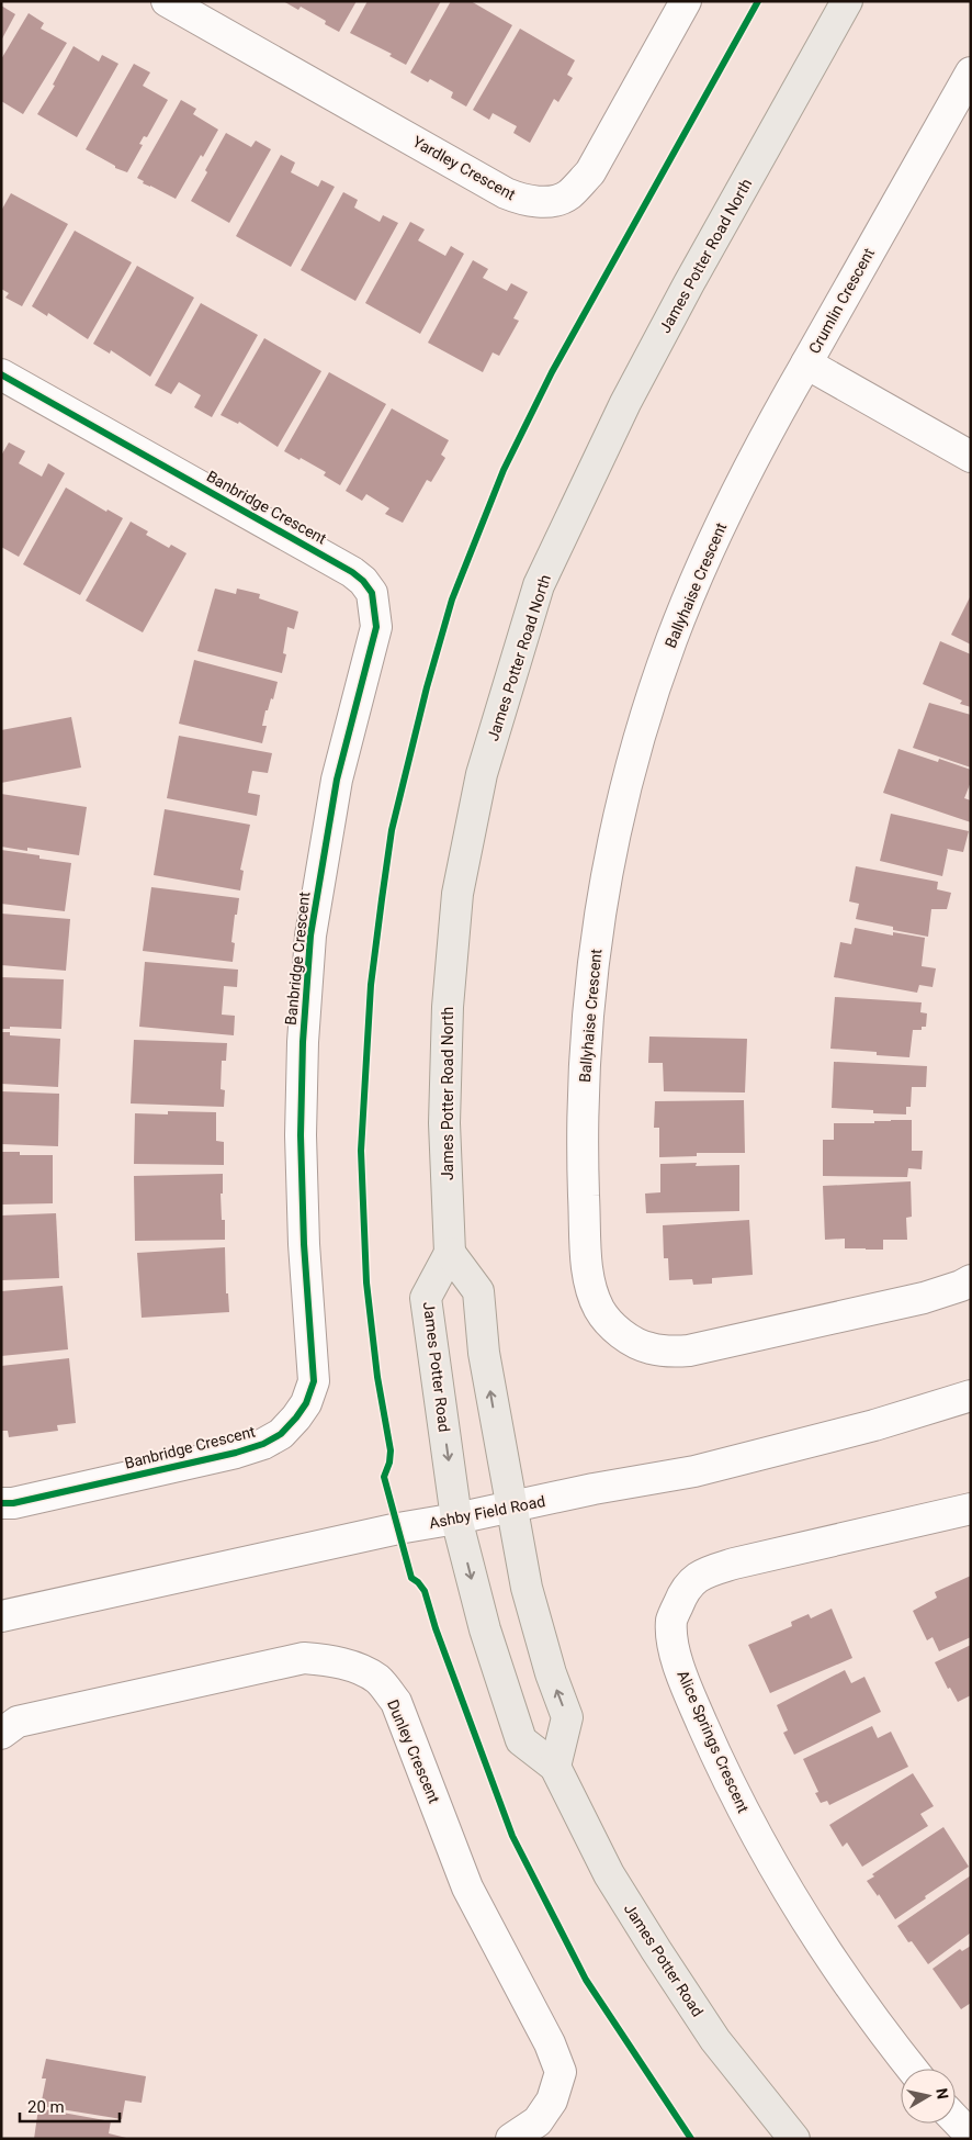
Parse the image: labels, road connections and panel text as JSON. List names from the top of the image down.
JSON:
{
  "streets": {
    "main road": ["James Potter Road North", "James Potter Road"],
    "street": [
      "Yardley Crescent",
      "Crumlin Crescent",
      "Banbridge Crescent",
      "Ballyhaise Crescent",
      "Ashby Field Road",
      "Alice Springs Crescent",
      "Dunley Crescent"
    ]
  },
  "crossings": [
    ["James Potter Road North", "James Potter Road"],
    ["Crumlin Crescent", "Ballyhaise Crescent"],
    ["James Potter Road", "Ashby Field Road"]
  ],
  "scale_bar": "20 m",
  "north": "right"
}
